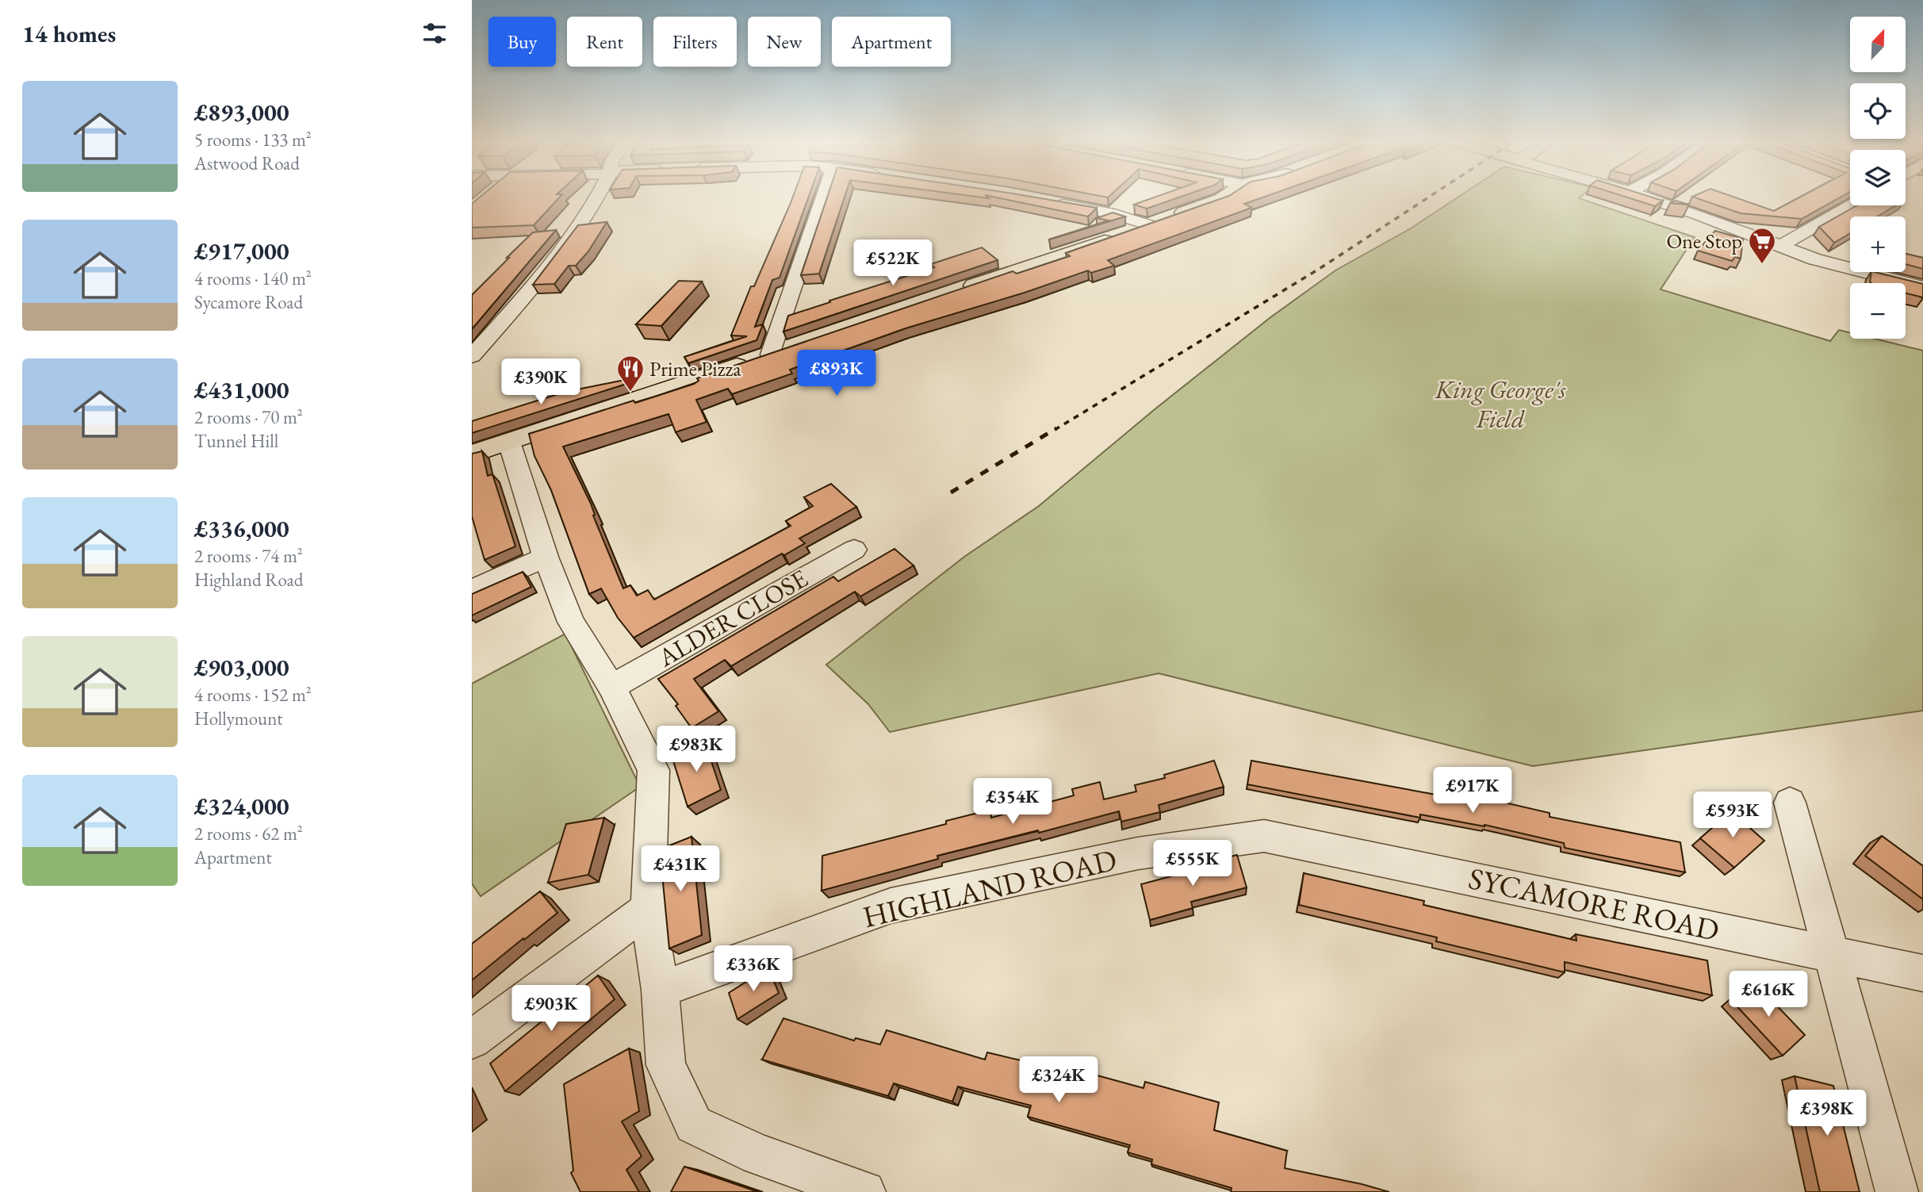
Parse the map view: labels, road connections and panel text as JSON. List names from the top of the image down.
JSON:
{
  "streets": {
    "street": ["ALDER CLOSE", "HIGHLAND ROAD", "SYCAMORE ROAD"]
  },
  "crossings": [
    ["HIGHLAND ROAD", "SYCAMORE ROAD"]
  ],
  "parks": ["King George's Field"],
  "places": {
    "supermarket": ["One Stop"],
    "restaurant": ["Prime Pizza"]
  },
  "north": "top right",
  "page": {
    "heading": "14 homes",
    "map_buttons": ["+", "−"],
    "chip": [
      "Buy",
      "Rent",
      "Filters",
      "New",
      "Apartment"
    ],
    "list": [
      {
        "name": "£893,000",
        "note": "5 rooms · 133 m² · Astwood Road"
      },
      {
        "name": "£917,000",
        "note": "4 rooms · 140 m² · Sycamore Road"
      },
      {
        "name": "£431,000",
        "note": "2 rooms · 70 m² · Tunnel Hill"
      },
      {
        "name": "£336,000",
        "note": "2 rooms · 74 m² · Highland Road"
      },
      {
        "name": "£903,000",
        "note": "4 rooms · 152 m² · Hollymount"
      },
      {
        "name": "£324,000",
        "note": "2 rooms · 62 m² · Apartment"
      }
    ],
    "price": [
      "£522K",
      "£893K",
      "£390K",
      "£983K",
      "£917K",
      "£354K",
      "£593K",
      "£555K",
      "£431K",
      "£336K",
      "£616K",
      "£903K",
      "£324K",
      "£398K"
    ]
  }
}
